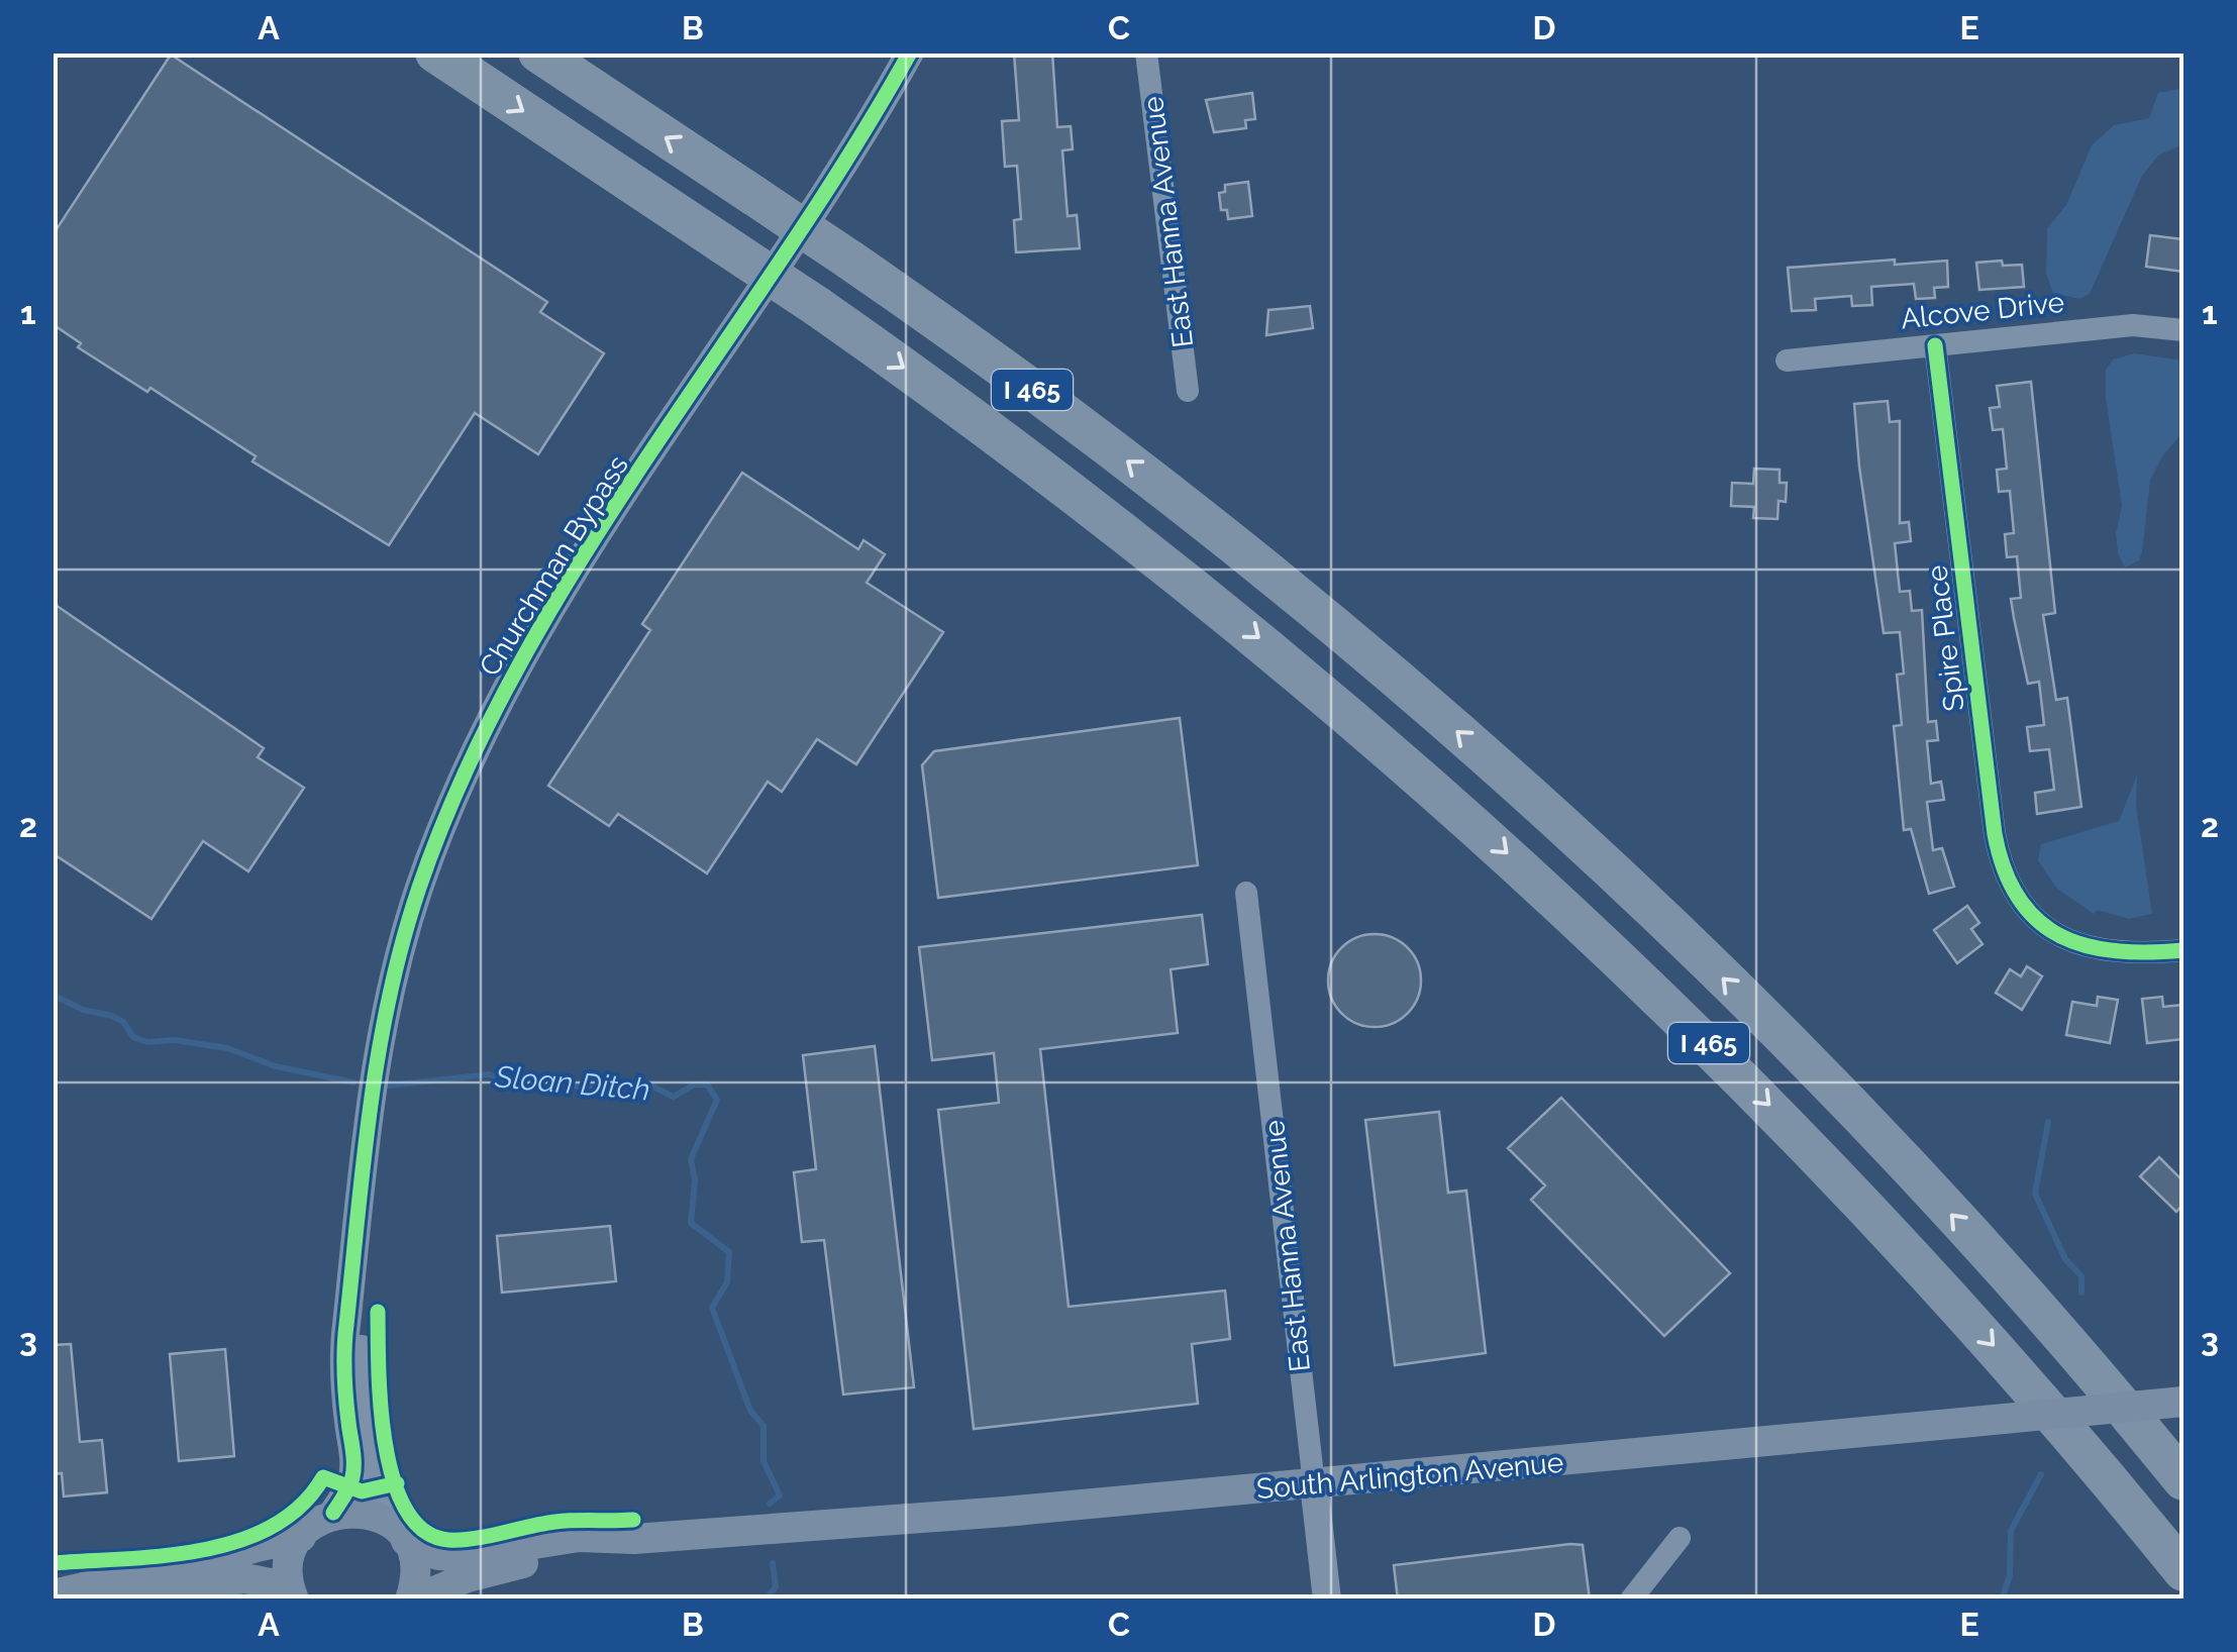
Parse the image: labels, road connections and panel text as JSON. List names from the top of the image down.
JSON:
{
  "streets": {
    "highway": ["I 465"],
    "main road": ["South Arlington Avenue"],
    "street": [
      "East Hanna Avenue",
      "Alcove Drive",
      "Churchman Bypass",
      "Spire Place"
    ]
  },
  "crossings": [
    ["East Hanna Avenue", "South Arlington Avenue"],
    ["Alcove Drive", "Spire Place"],
    ["Churchman Bypass", "South Arlington Avenue"]
  ],
  "water": ["Sloan Ditch"],
  "grid": {
    "columns": [
      "A",
      "B",
      "C",
      "D",
      "E"
    ],
    "rows": ["1", "2", "3"]
  }
}
